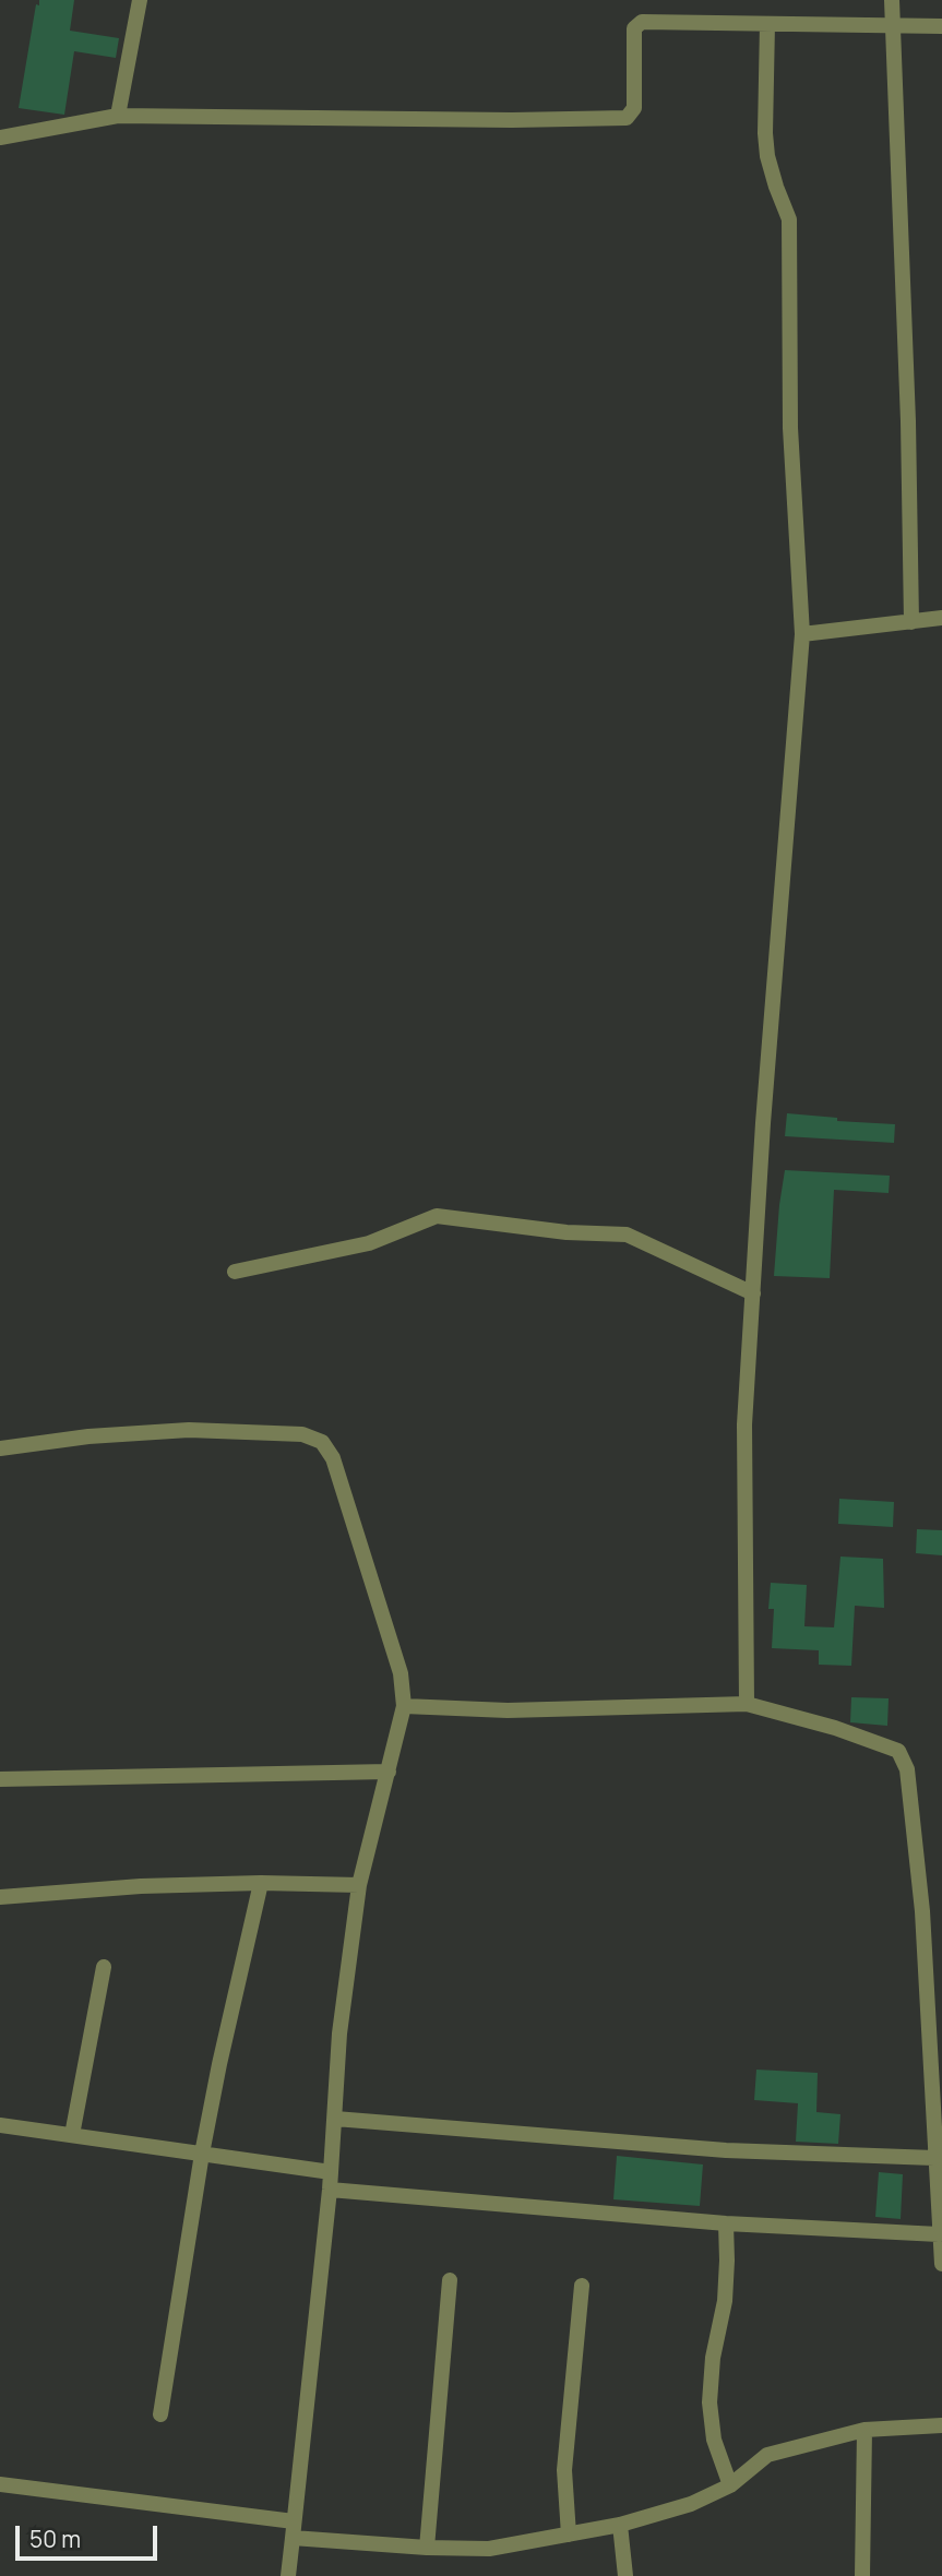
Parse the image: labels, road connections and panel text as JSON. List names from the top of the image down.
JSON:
{
  "scale_bar": "50 m"
}
